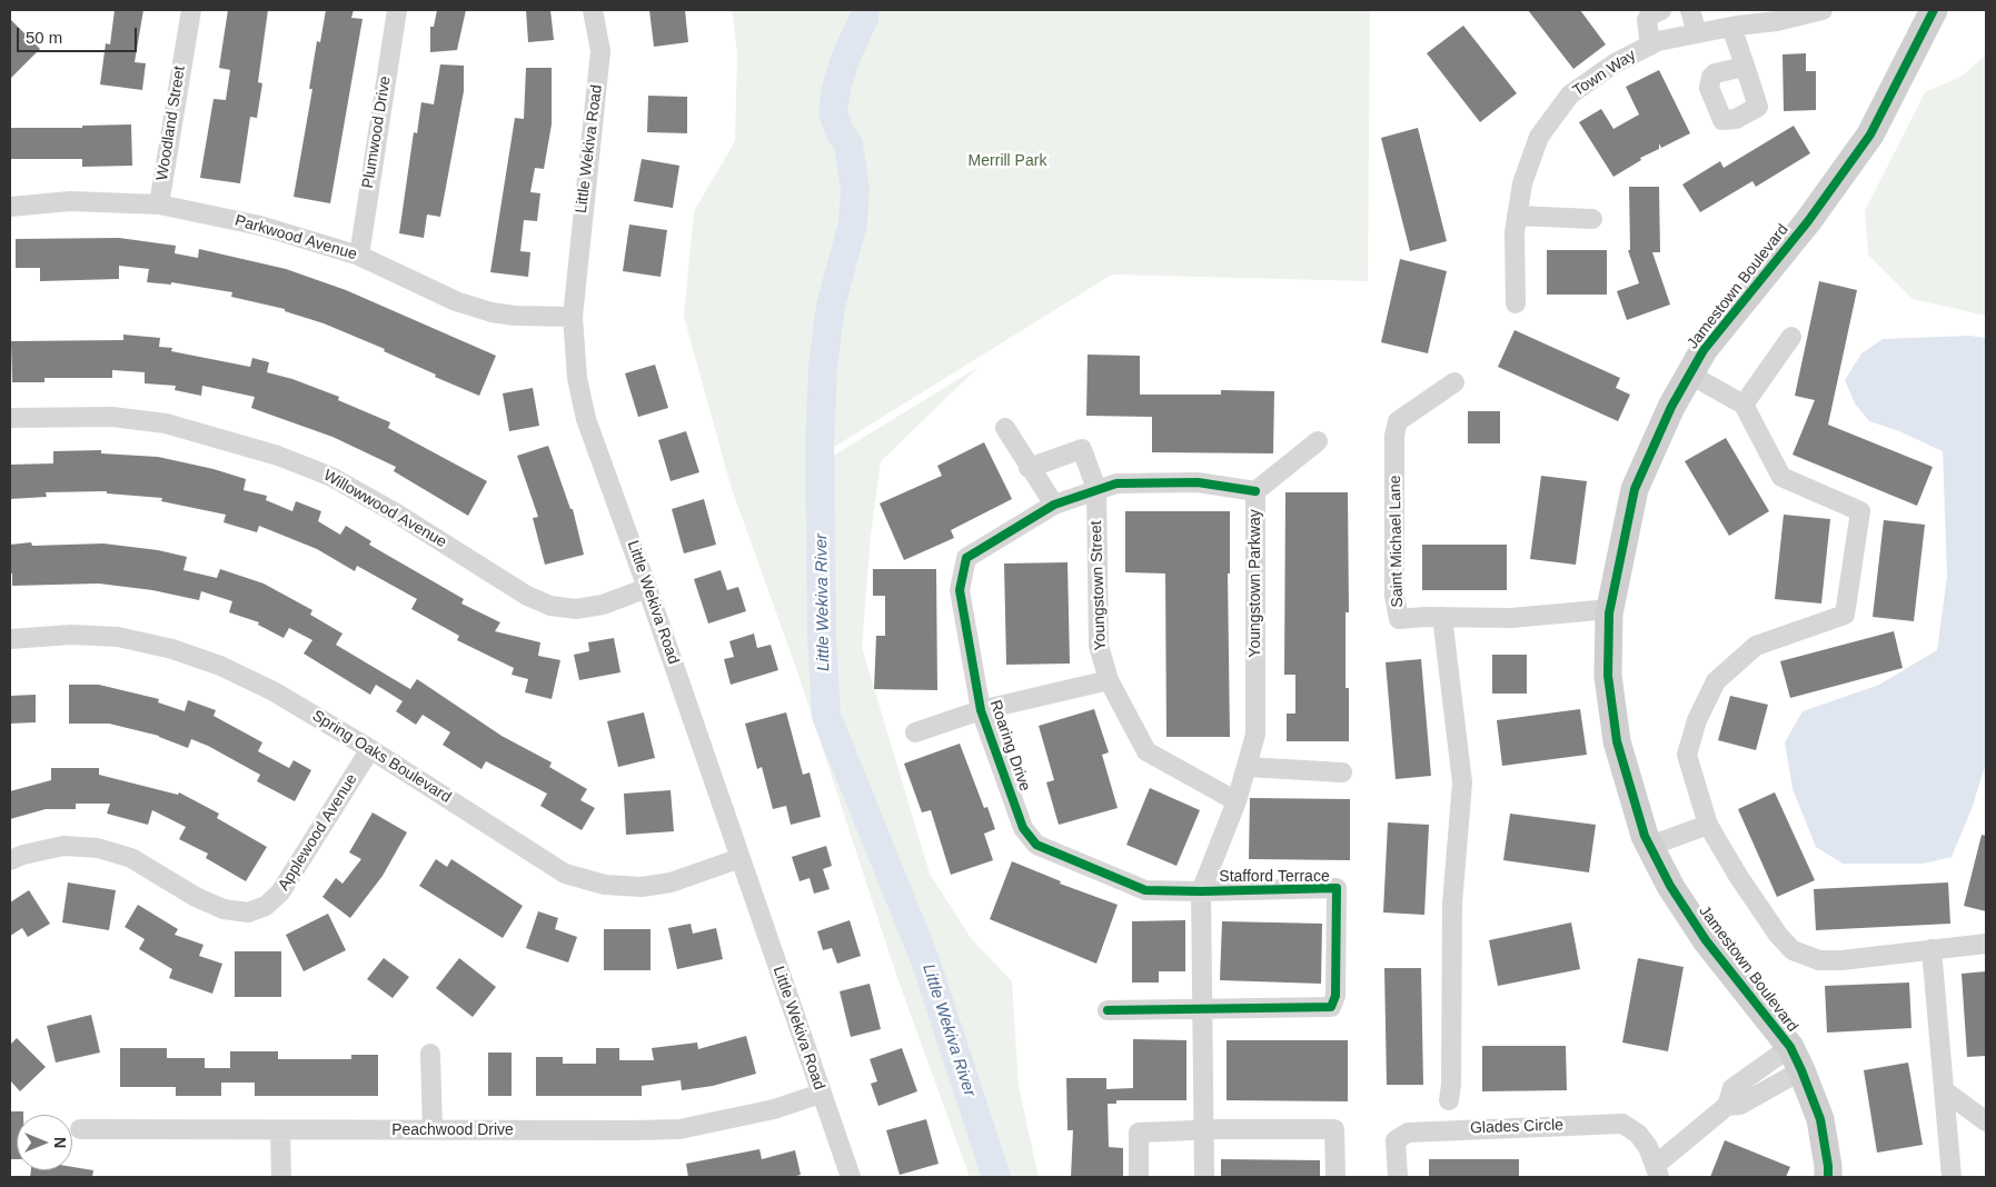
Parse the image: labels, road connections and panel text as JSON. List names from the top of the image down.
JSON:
{
  "streets": {
    "street": [
      "Town Way",
      "Woodland Street",
      "Plumwood Drive",
      "Little Wekiva Road",
      "Parkwood Avenue",
      "Jamestown Boulevard",
      "Willowwood Avenue",
      "Saint Michael Lane",
      "Youngstown Parkway",
      "Youngstown Street",
      "Roaring Drive",
      "Spring Oaks Boulevard",
      "Applewood Avenue",
      "Stafford Terrace",
      "Glades Circle",
      "Peachwood Drive"
    ]
  },
  "crossings": [
    ["Woodland Street", "Parkwood Avenue"],
    ["Plumwood Drive", "Parkwood Avenue"],
    ["Little Wekiva Road", "Parkwood Avenue"],
    ["Little Wekiva Road", "Willowwood Avenue"],
    ["Little Wekiva Road", "Spring Oaks Boulevard"],
    ["Little Wekiva Road", "Peachwood Drive"],
    ["Jamestown Boulevard", "Saint Michael Lane"],
    ["Jamestown Boulevard", "Glades Circle"],
    ["Youngstown Parkway", "Youngstown Street"],
    ["Youngstown Parkway", "Roaring Drive"],
    ["Youngstown Parkway", "Stafford Terrace"],
    ["Youngstown Street", "Roaring Drive"],
    ["Roaring Drive", "Stafford Terrace"],
    ["Spring Oaks Boulevard", "Applewood Avenue"]
  ],
  "water": ["Little Wekiva River"],
  "parks": ["Merrill Park"],
  "scale_bar": "50 m",
  "north": "right"
}
